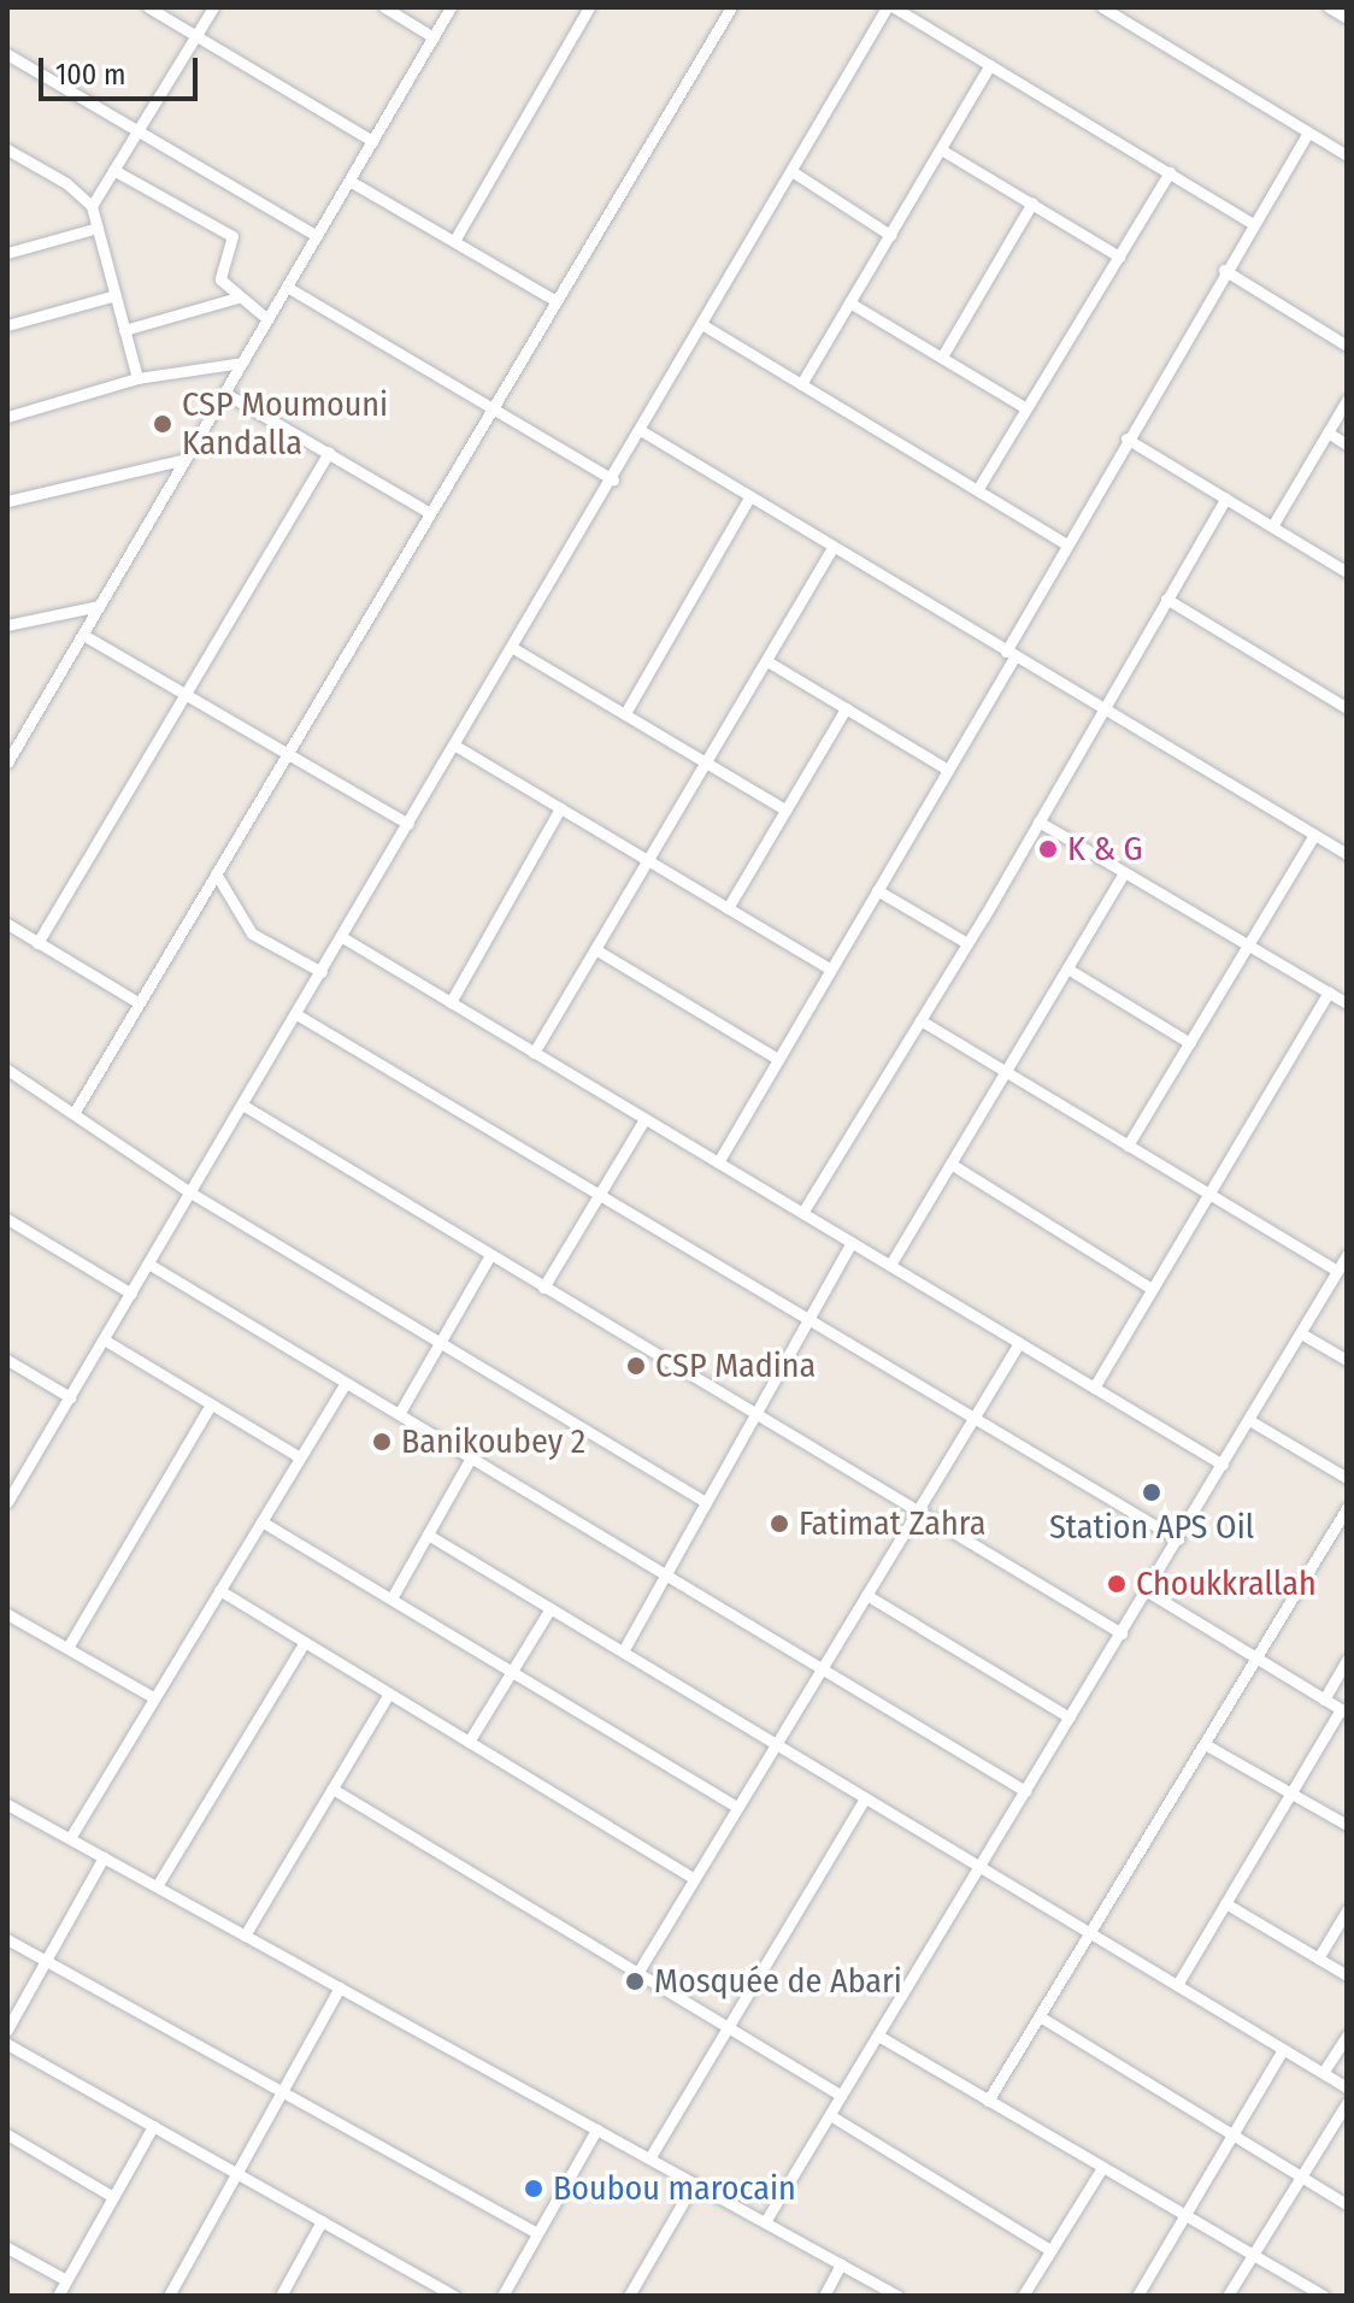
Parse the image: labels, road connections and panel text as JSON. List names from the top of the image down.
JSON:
{
  "places": [
    "CSP Moumouni Kandalla",
    "K & G",
    "CSP Madina",
    "Banikoubey 2",
    "Station APS Oil",
    "Fatimat Zahra",
    "Choukkrallah",
    "Mosquée de Abari",
    "Boubou marocain"
  ],
  "scale_bar": "100 m"
}
